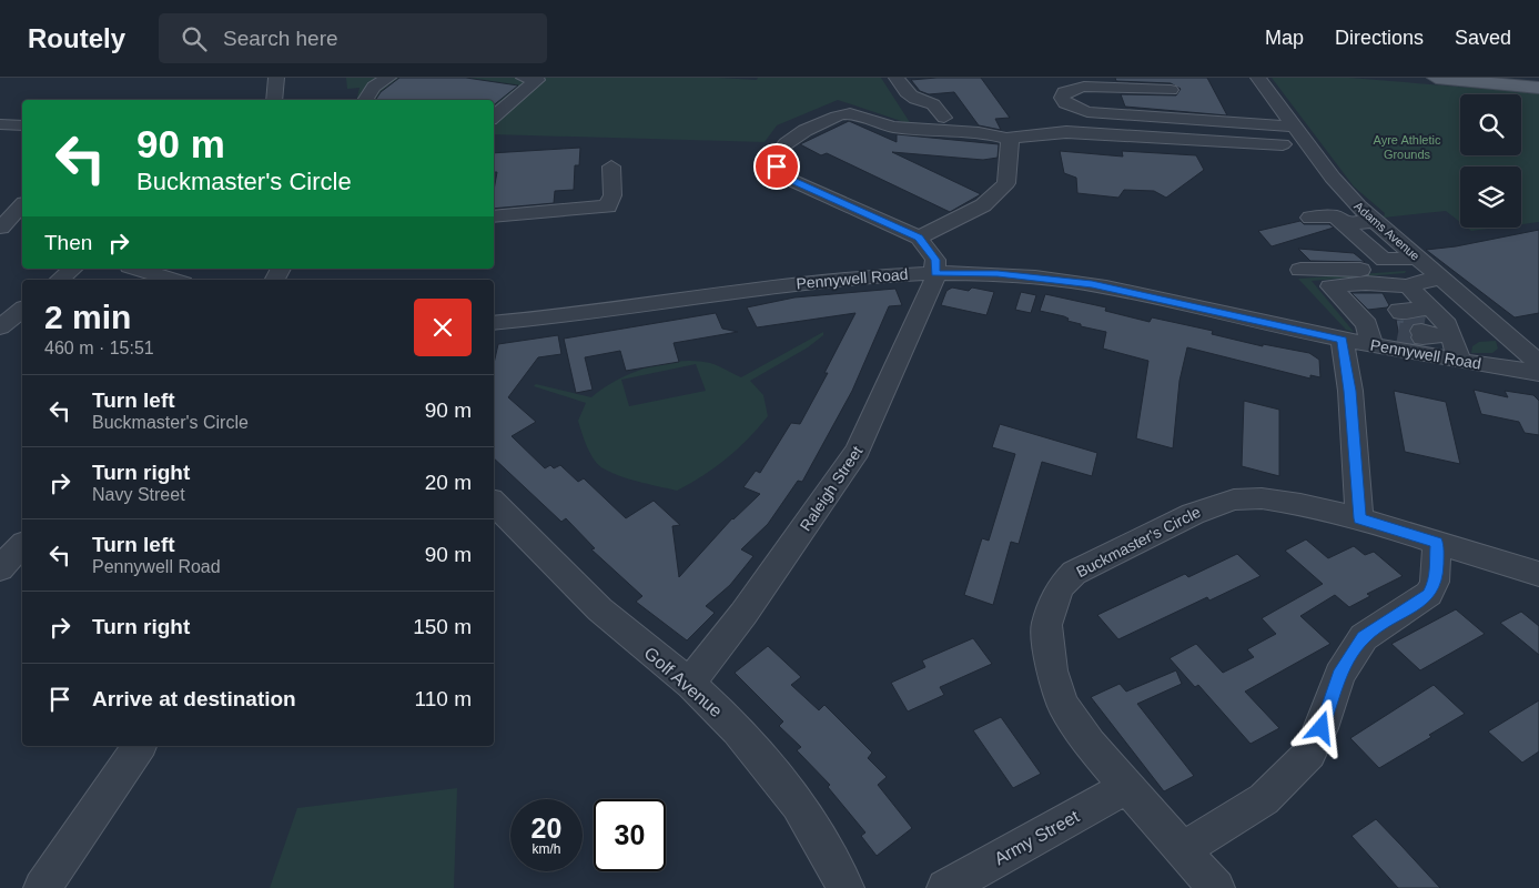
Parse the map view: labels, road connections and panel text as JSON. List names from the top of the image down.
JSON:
{
  "streets": {
    "street": [
      "Adams Avenue",
      "Pennywell Road",
      "Raleigh Street",
      "Buckmaster's Circle",
      "Golf Avenue",
      "Army Street"
    ]
  },
  "crossings": [
    ["Pennywell Road", "Raleigh Street"],
    ["Raleigh Street", "Golf Avenue"],
    ["Buckmaster's Circle", "Army Street"]
  ],
  "parks": ["Ayre Athletic Grounds"],
  "page": {
    "header": "Routely",
    "search": "Search here",
    "nav": ["Map", "Directions", "Saved"],
    "turn": ["90 m", "Buckmaster's Circle"],
    "then": "Then",
    "heading": ["2 min", "460 m · 15:51"],
    "list": [
      {
        "name": "Turn left",
        "note": "Buckmaster's Circle",
        "value": "90 m"
      },
      {
        "name": "Turn right",
        "note": "Navy Street",
        "value": "20 m"
      },
      {
        "name": "Turn left",
        "note": "Pennywell Road",
        "value": "90 m"
      },
      {
        "name": "Turn right",
        "value": "150 m"
      },
      {
        "name": "Arrive at destination",
        "value": "110 m"
      }
    ],
    "speed": "20 km/h",
    "limit": "30"
  }
}
